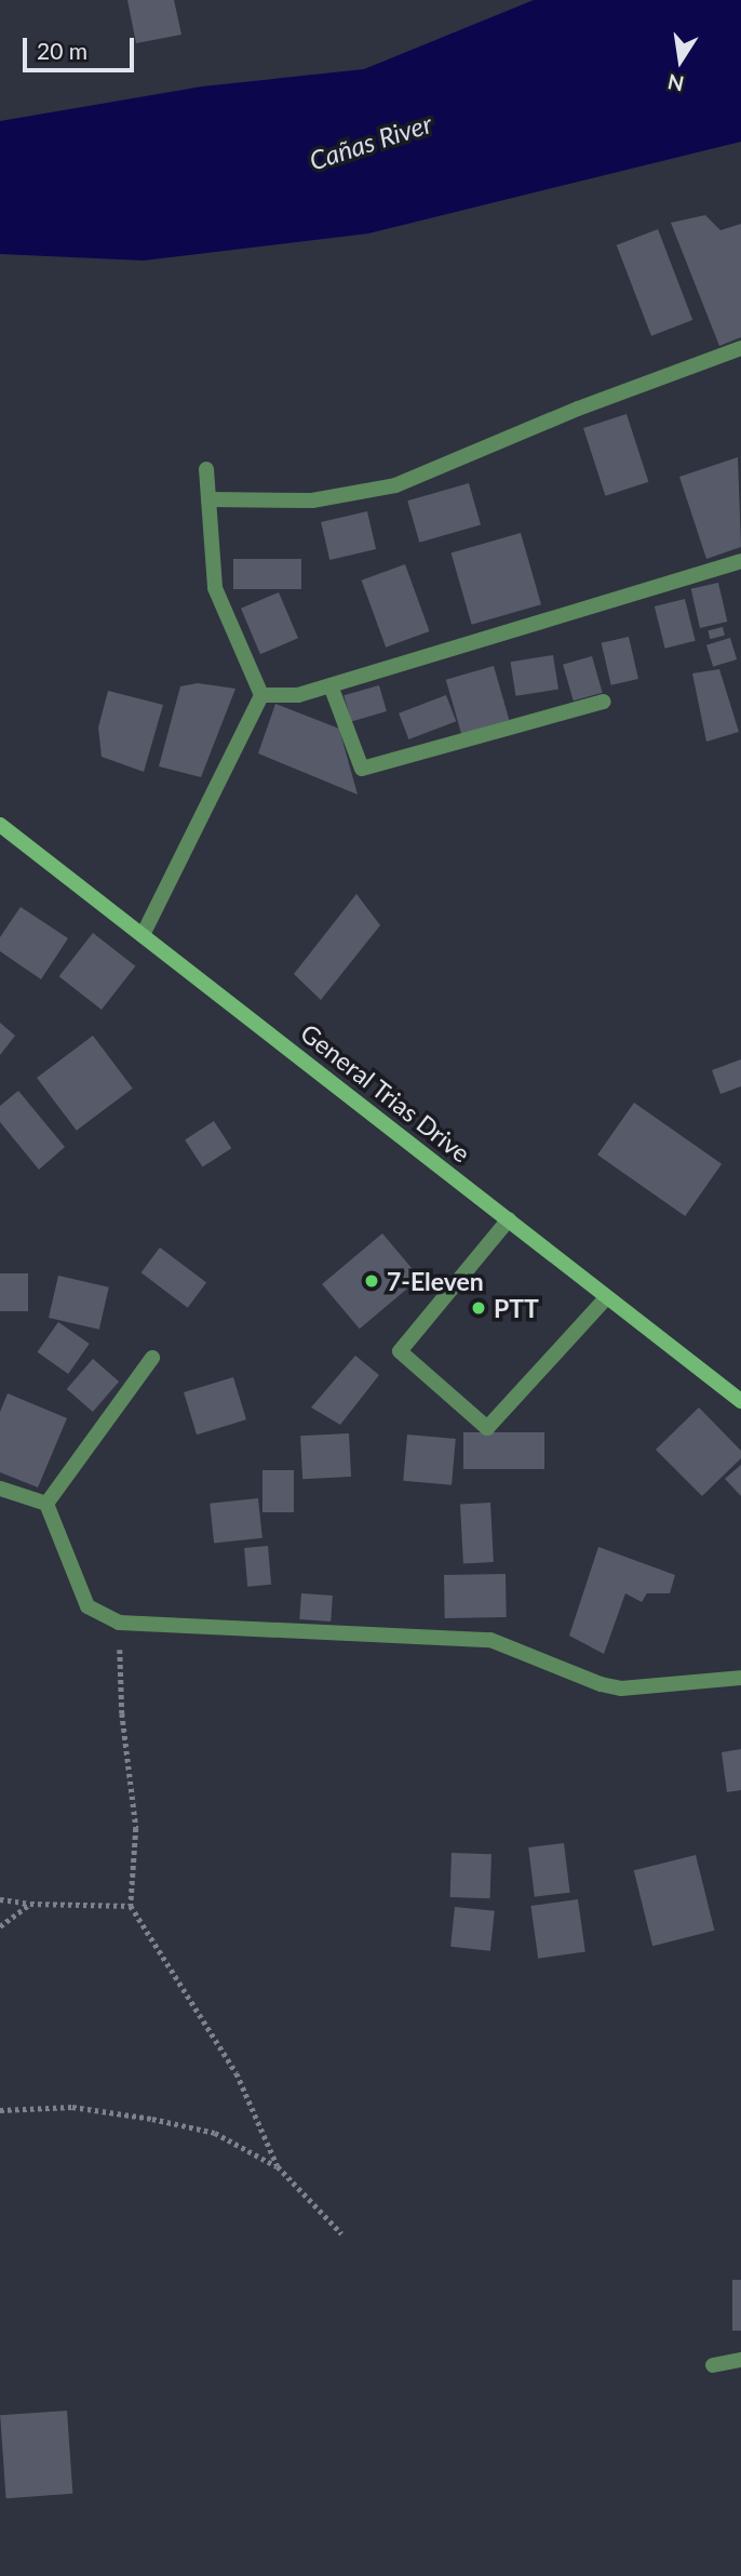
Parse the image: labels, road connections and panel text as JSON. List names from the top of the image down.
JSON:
{
  "streets": {
    "main road": ["General Trias Drive"]
  },
  "water": ["Cañas River"],
  "places": ["7-Eleven", "PTT"],
  "scale_bar": "20 m",
  "north": "bottom"
}
